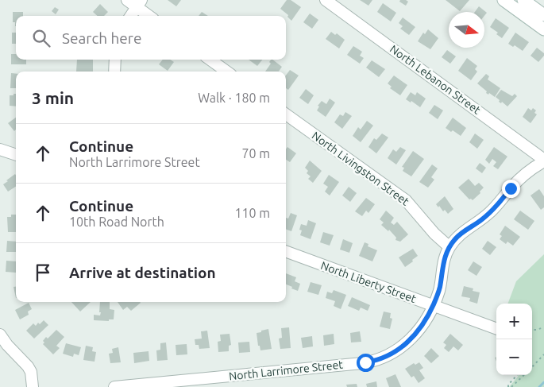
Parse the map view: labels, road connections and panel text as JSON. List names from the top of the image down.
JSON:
{
  "streets": {
    "street": [
      "North Lebanon Street",
      "North Livingston Street",
      "North Liberty Street",
      "North Larrimore Street"
    ]
  },
  "crossings": [
    ["North Livingston Street", "North Larrimore Street"],
    ["North Liberty Street", "North Larrimore Street"]
  ],
  "north": "right",
  "page": {
    "search": "Search here",
    "heading": ["3 min", "Walk · 180 m"],
    "list": [
      ["Continue", "North Larrimore Street", "70 m"],
      ["Continue", "10th Road North", "110 m"],
      "Arrive at destination"
    ],
    "map_buttons": ["+", "−"]
  }
}
